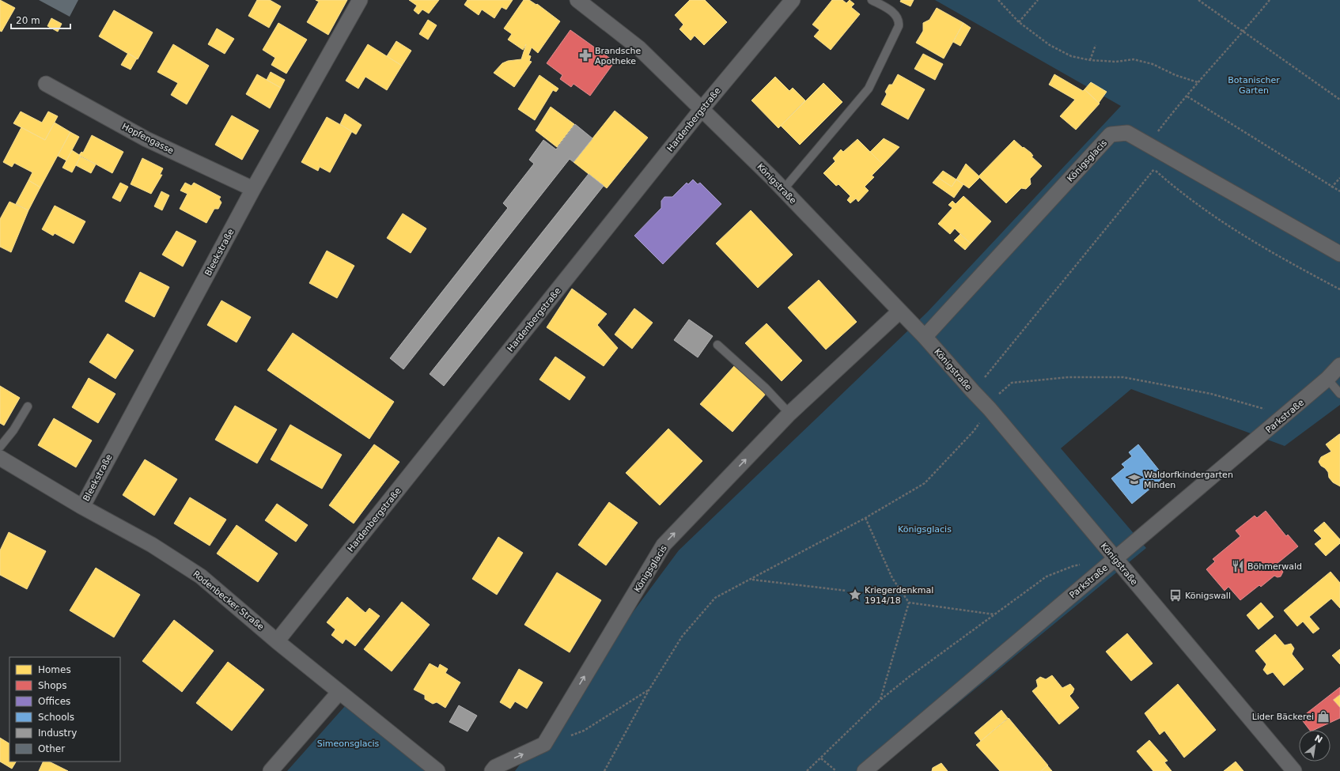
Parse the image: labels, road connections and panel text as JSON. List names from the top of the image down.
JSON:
{
  "streets": {
    "street": [
      "Hardenbergstraße",
      "Hopfengasse",
      "Königsglacis",
      "Königstraße",
      "Bleekstraße",
      "Parkstraße",
      "Rodenbecker Straße"
    ]
  },
  "crossings": [
    ["Hardenbergstraße", "Königstraße"],
    ["Hardenbergstraße", "Rodenbecker Straße"],
    ["Hopfengasse", "Bleekstraße"],
    ["Königsglacis", "Königstraße"],
    ["Königstraße", "Parkstraße"],
    ["Bleekstraße", "Rodenbecker Straße"]
  ],
  "one_way": ["Königsglacis"],
  "parks": ["Botanischer Garten", "Königsglacis", "Simeonsglacis"],
  "places": {
    "pharmacy": ["Brandsche Apotheke"],
    "school or university": ["Waldorfkindergarten Minden"],
    "restaurant": ["Böhmerwald"],
    "place": ["Kriegerdenkmal 1914/18"],
    "bus stop": ["Königswall"],
    "shop": ["Lider Bäckerei"]
  },
  "legend": [
    "Homes",
    "Shops",
    "Offices",
    "Schools",
    "Industry",
    "Other"
  ],
  "scale_bar": "20 m",
  "north": "top right"
}
